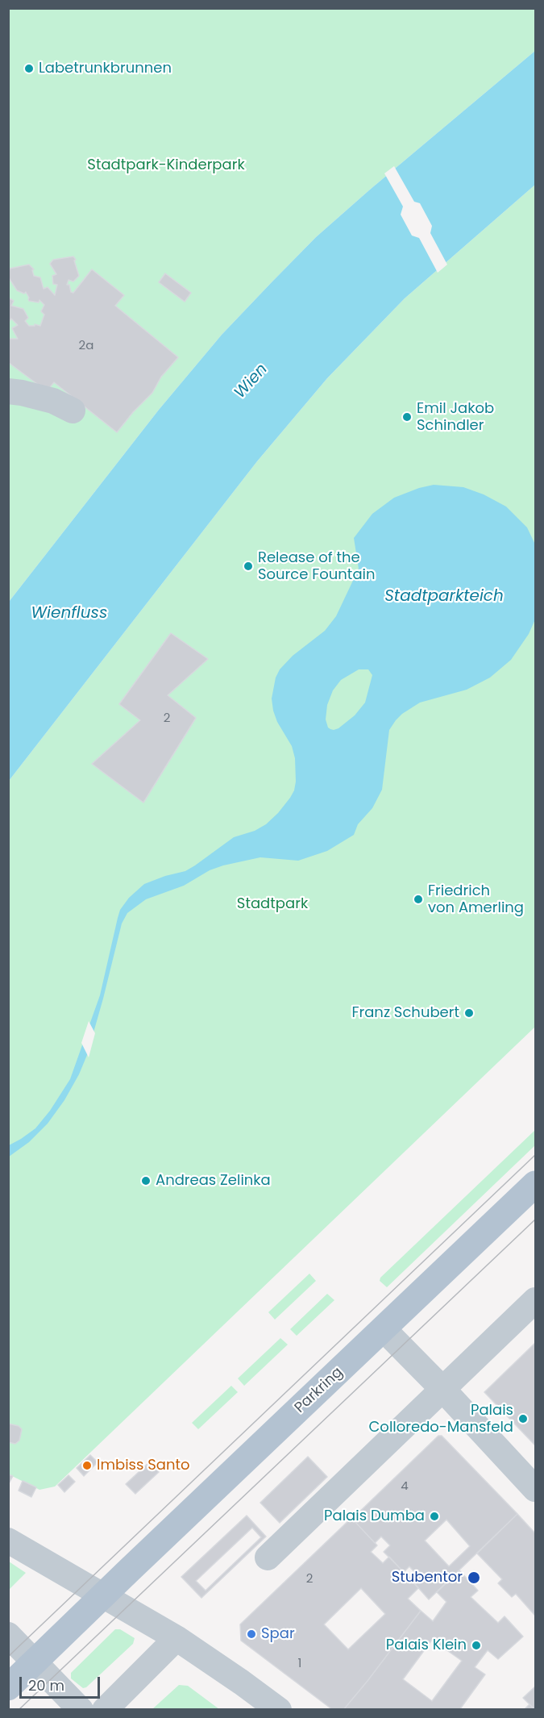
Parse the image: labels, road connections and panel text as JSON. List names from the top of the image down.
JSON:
{
  "streets": {
    "main road": ["Parkring"]
  },
  "water": ["Wien", "Stadtparkteich", "Wienfluss"],
  "parks": ["Stadtpark-Kinderpark", "Stadtpark"],
  "places": [
    "Labetrunkbrunnen",
    "Emil Jakob Schindler",
    "Release of the Source Fountain",
    "Friedrich von Amerling",
    "Franz Schubert",
    "Andreas Zelinka",
    "Palais Colloredo-Mansfeld",
    "Imbiss Santo",
    "Palais Dumba",
    "Stubentor",
    "Spar",
    "Palais Klein"
  ],
  "house_numbers": [
    "2a",
    "2",
    "4",
    "2",
    "1"
  ],
  "scale_bar": "20 m"
}
